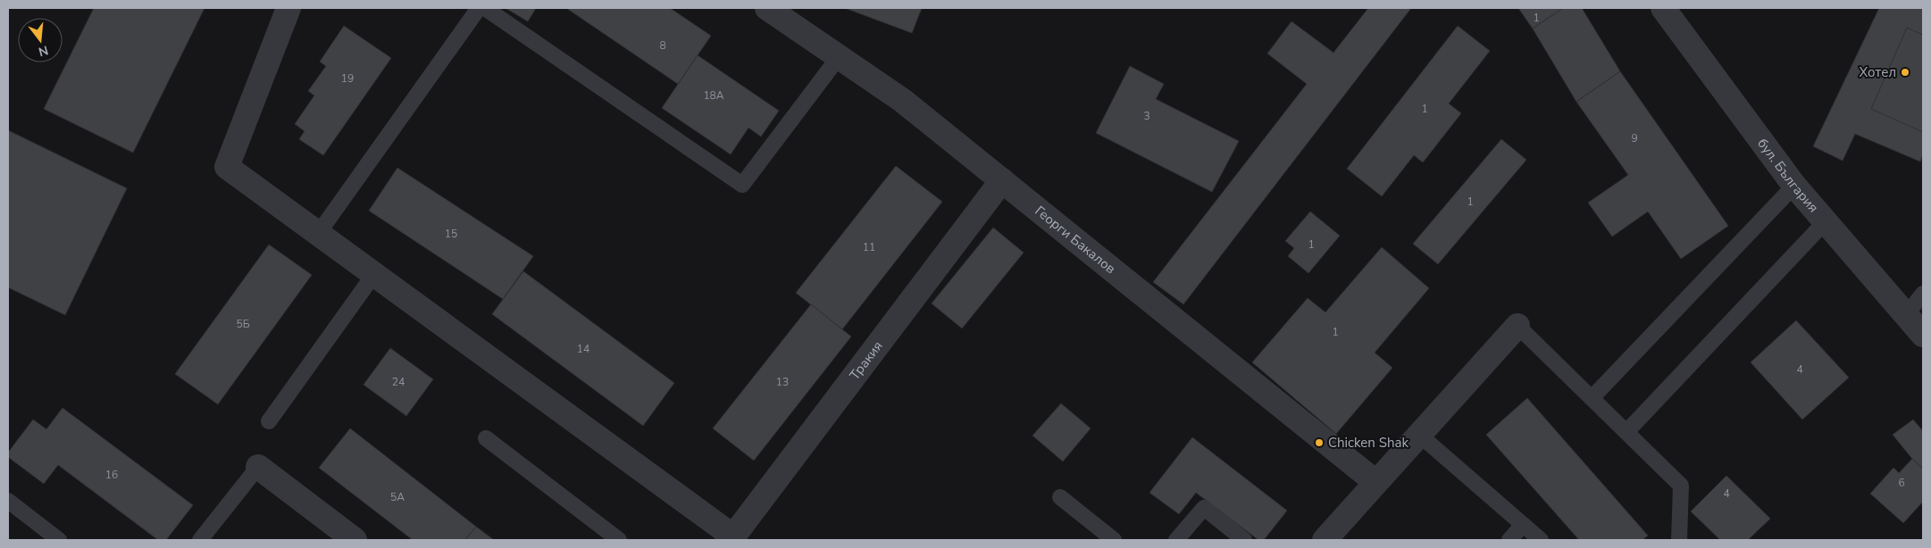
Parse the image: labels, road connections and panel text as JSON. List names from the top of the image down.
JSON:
{
  "streets": {
    "street": ["бул. България", "Георги Бакалов", "Тракия"]
  },
  "crossings": [
    ["Георги Бакалов", "Тракия"]
  ],
  "places": ["Хотел", "Chicken Shak"],
  "house_numbers": [
    "1",
    "8",
    "19",
    "18А",
    "1",
    "3",
    "9",
    "1",
    "15",
    "1",
    "11",
    "5Б",
    "1",
    "14",
    "4",
    "24",
    "13",
    "16",
    "6",
    "4",
    "5А"
  ],
  "north": "bottom"
}
